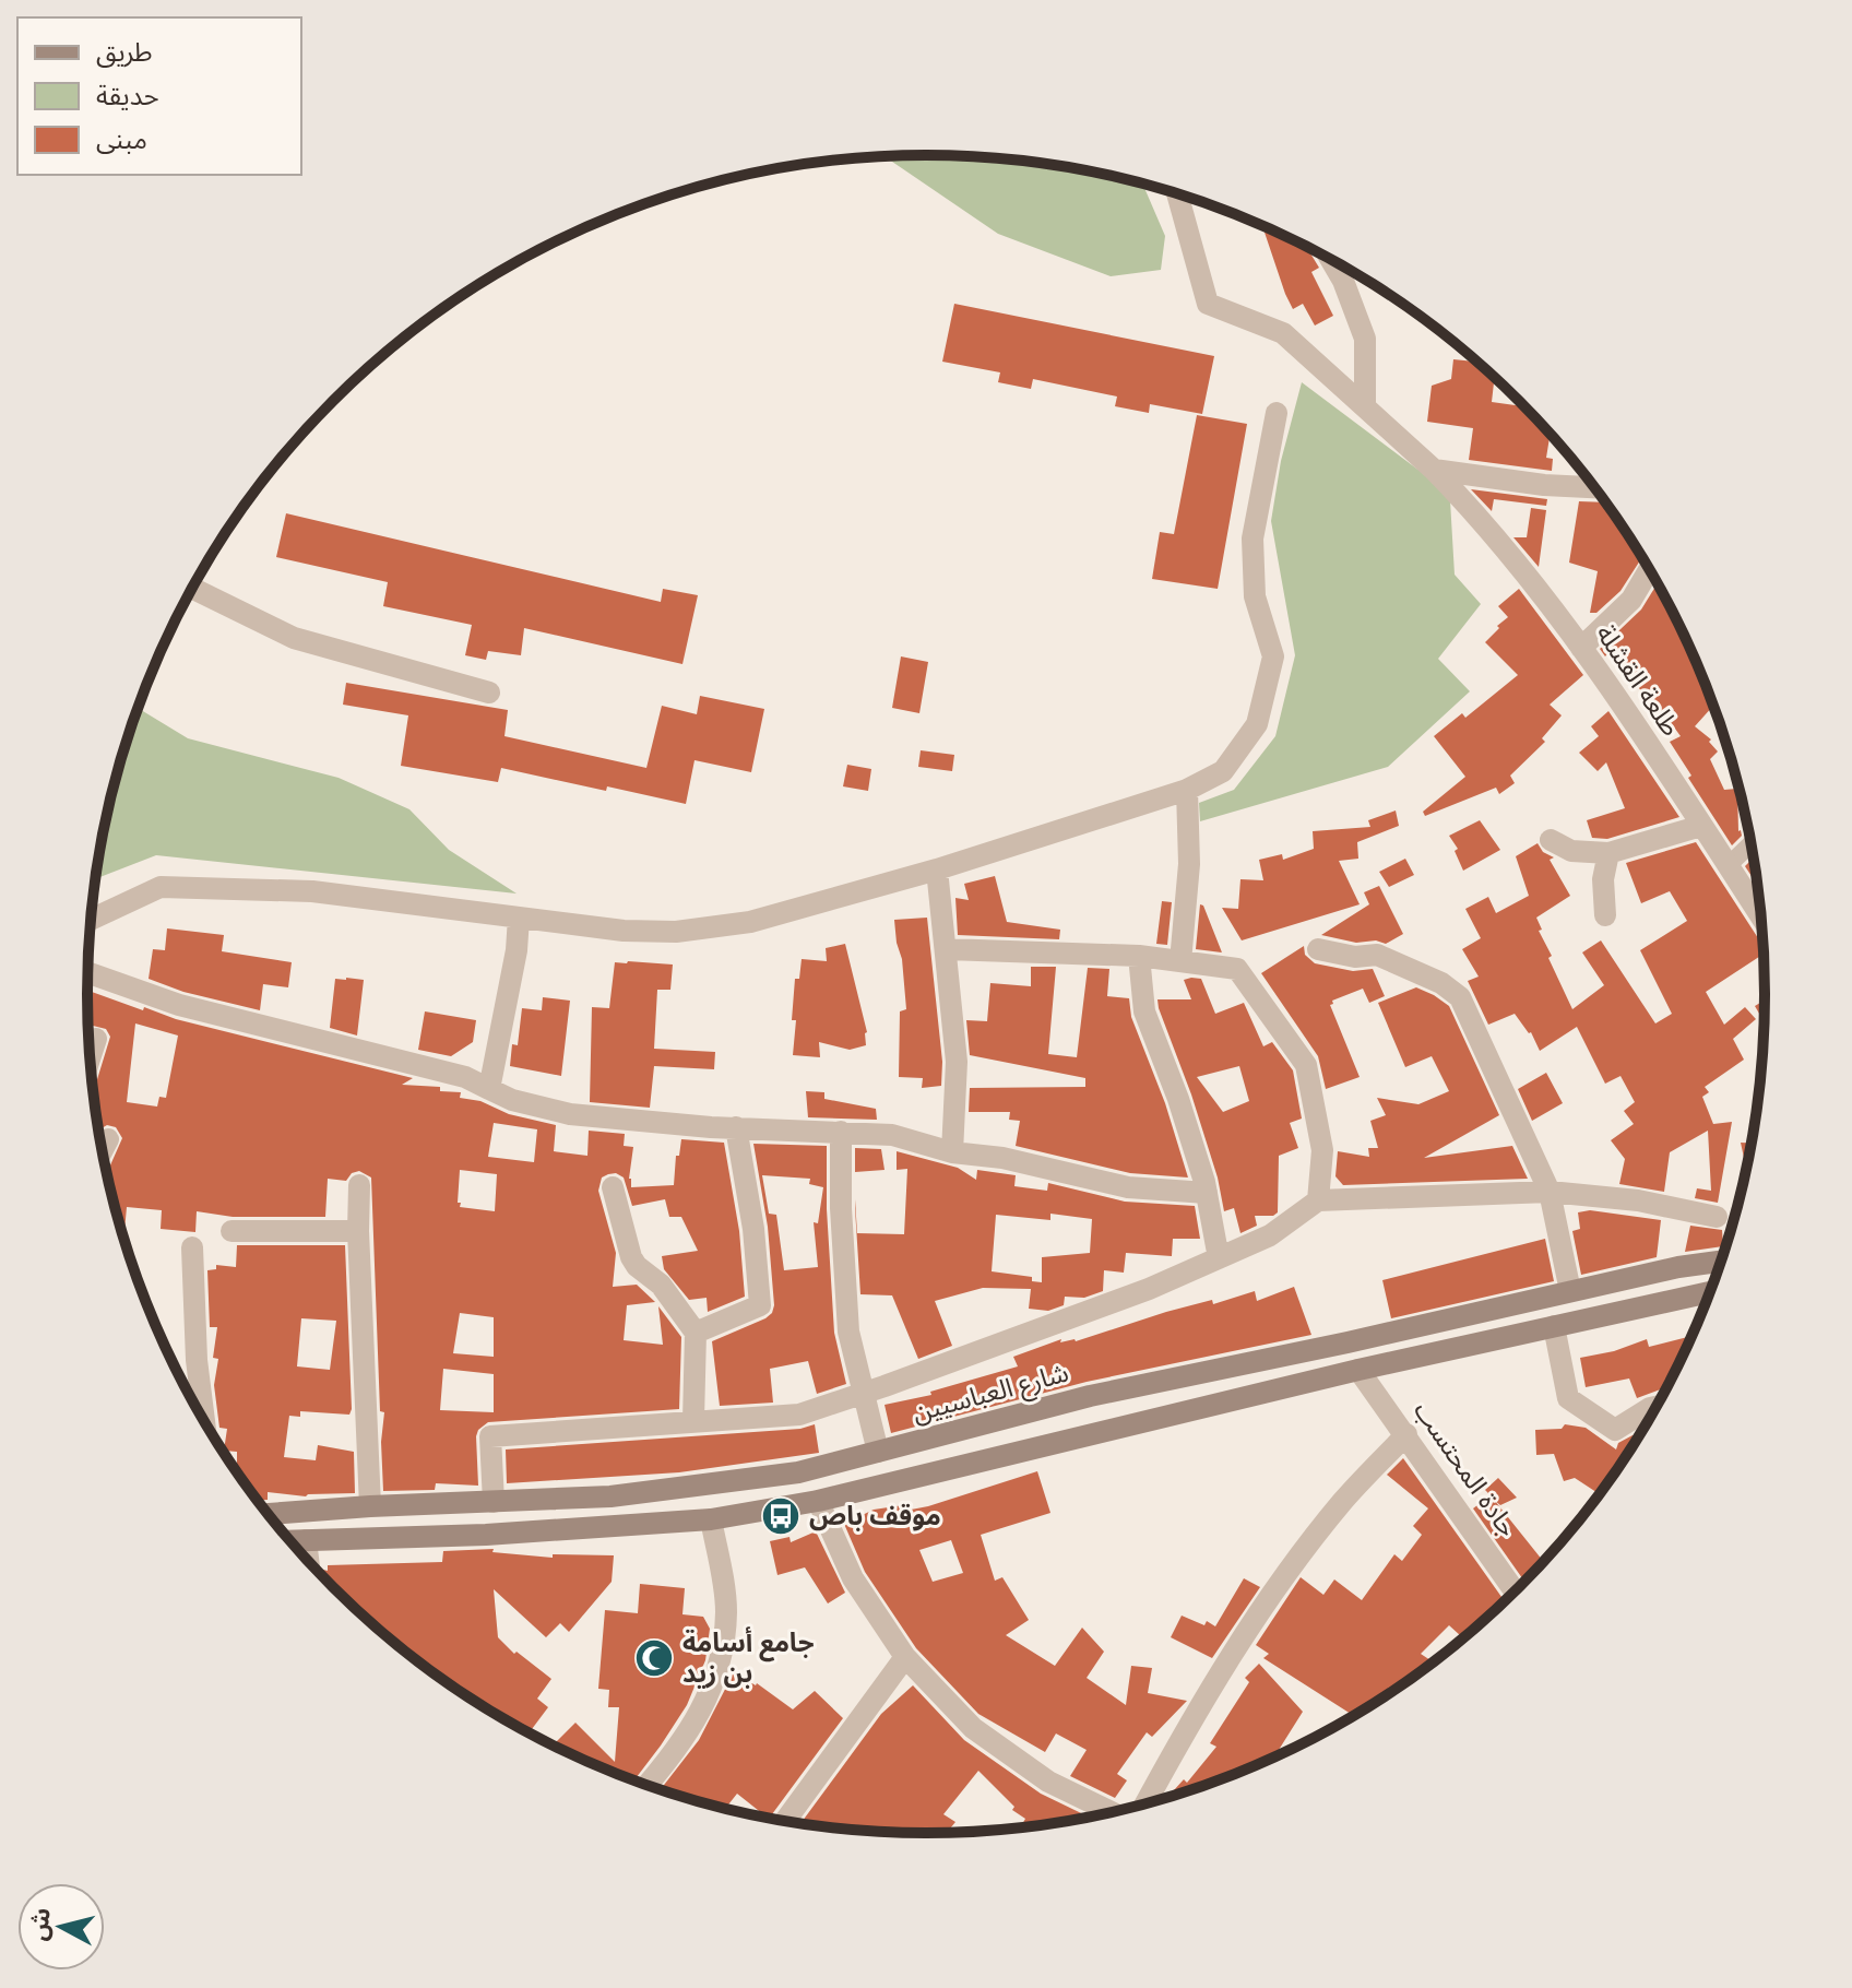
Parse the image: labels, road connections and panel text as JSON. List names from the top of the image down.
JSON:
{
  "streets": {
    "main road": ["شارع العباسيين"],
    "street": ["طلعة القشلة", "جادة المحتسب"]
  },
  "places": {
    "bus stop": ["موقف باص"],
    "mosque": ["جامع أسامة بن زيد"]
  },
  "legend": ["طريق", "حديقة", "مبنى"],
  "north": "left"
}
